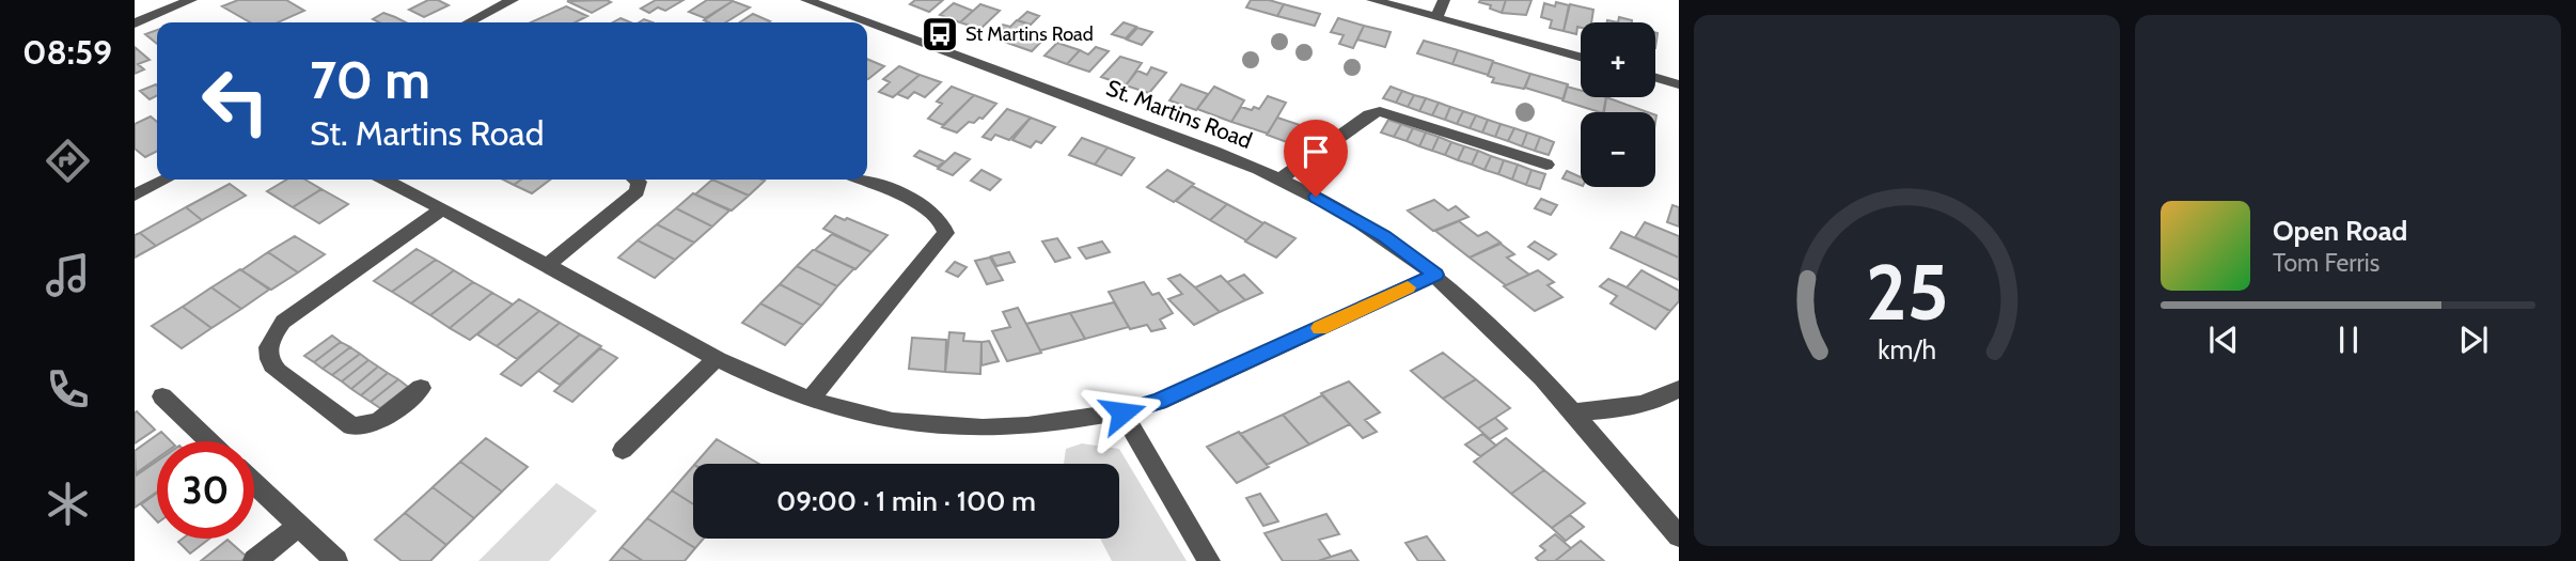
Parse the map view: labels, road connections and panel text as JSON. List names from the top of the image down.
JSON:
{
  "streets": {
    "street": ["St. Martins Road"]
  },
  "places": {
    "bus stop": ["St Martins Road"]
  },
  "page": {
    "tabs": "08:59",
    "map_buttons": ["+", "−"],
    "turn": ["70 m", "St. Martins Road"],
    "song": ["Open Road", "Tom Ferris"],
    "limit": "30",
    "trip": "09:00 · 1 min · 100 m",
    "gauge": ["25", "km/h"]
  }
}
